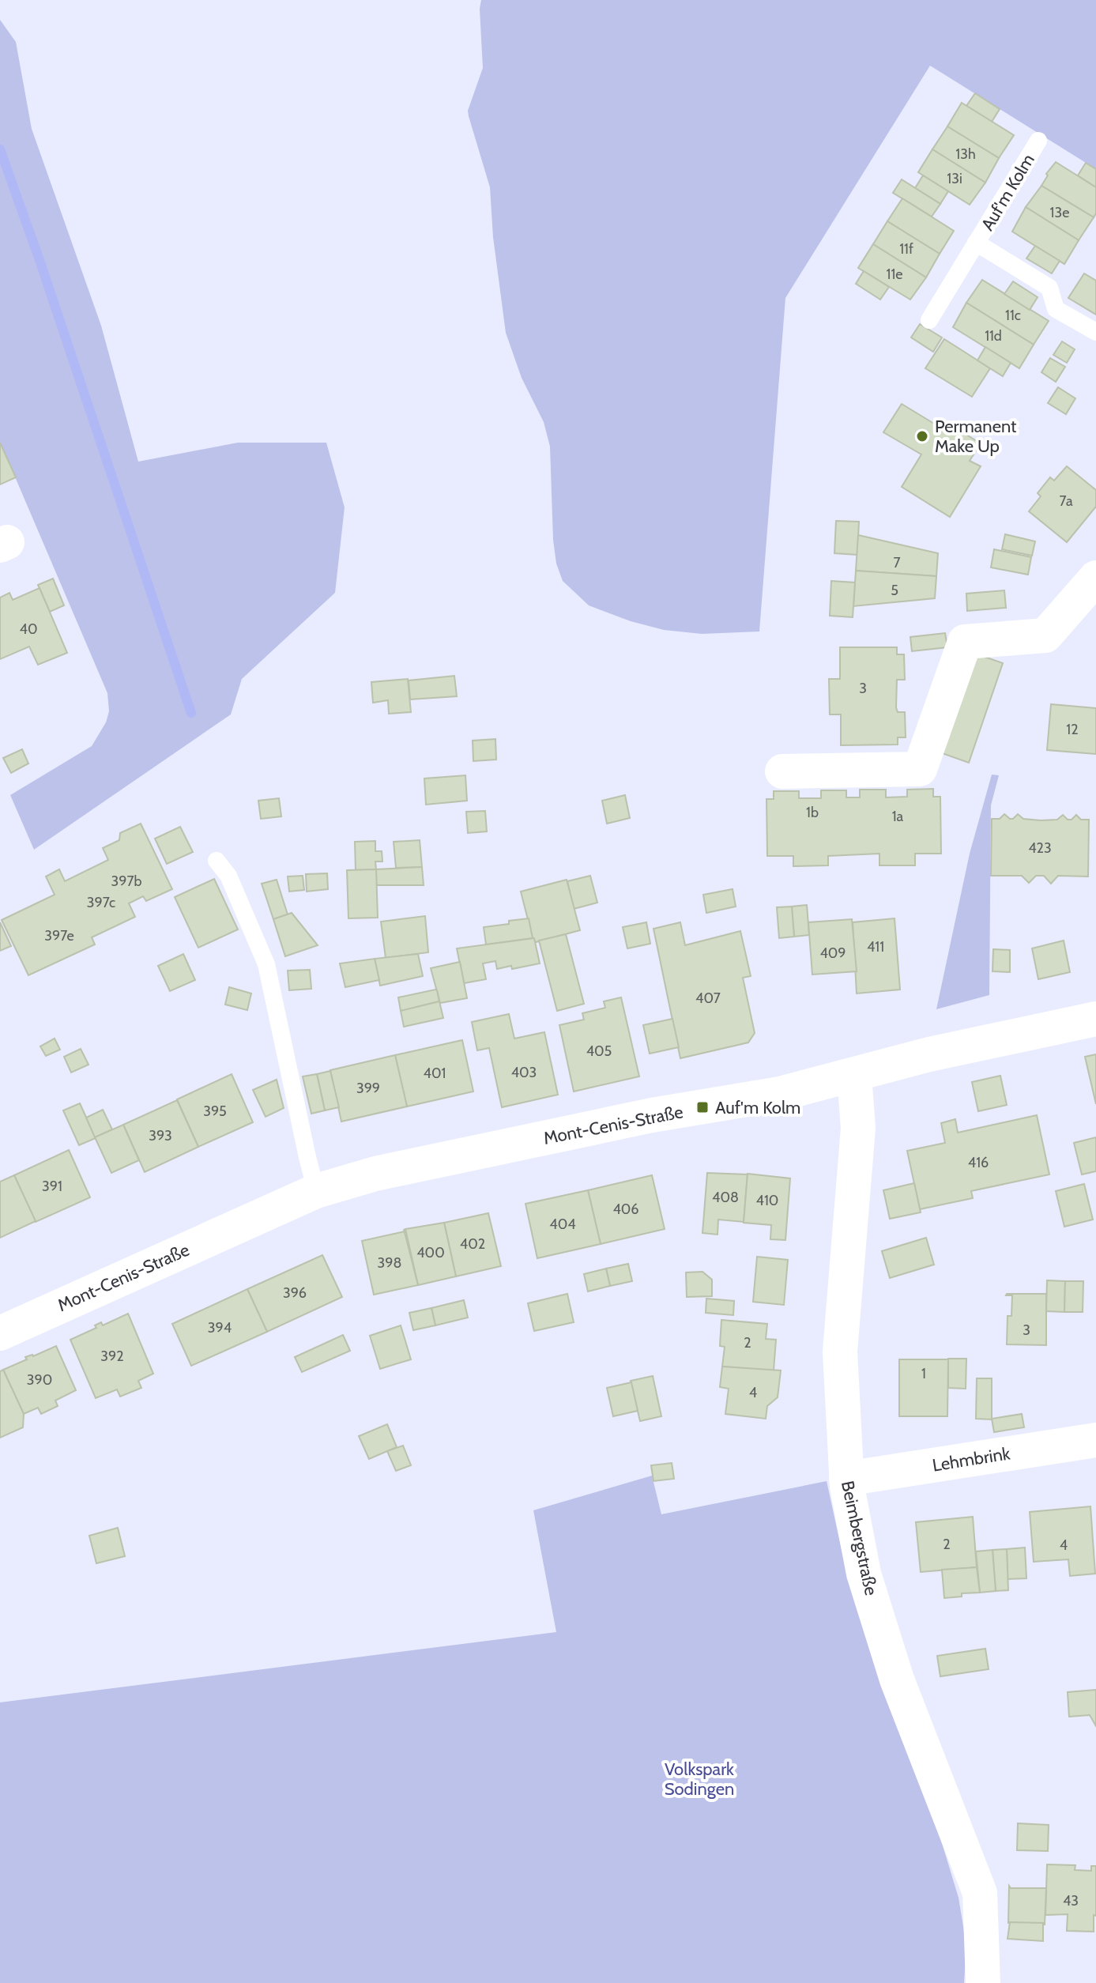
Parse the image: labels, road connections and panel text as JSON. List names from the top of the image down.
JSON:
{
  "streets": {
    "street": ["Mont-Cenis-Straße", "Lehmbrink", "Beimbergstraße"],
    "lane": ["Auf'm Kolm"]
  },
  "crossings": [
    ["Mont-Cenis-Straße", "Beimbergstraße"],
    ["Lehmbrink", "Beimbergstraße"]
  ],
  "parks": ["Volkspark Sodingen"],
  "places": {
    "other": ["Permanent Make Up"],
    "transit": ["Auf'm Kolm"]
  },
  "house_numbers": [
    "13h",
    "13i",
    "13e",
    "11f",
    "11e",
    "11c",
    "11d",
    "7a",
    "7",
    "5",
    "40",
    "3",
    "12",
    "1b",
    "1a",
    "423",
    "397b",
    "397c",
    "397e",
    "411",
    "409",
    "407",
    "405",
    "403",
    "401",
    "399",
    "395",
    "393",
    "416",
    "391",
    "408",
    "410",
    "406",
    "404",
    "402",
    "400",
    "398",
    "396",
    "394",
    "3",
    "2",
    "392",
    "1",
    "390",
    "4",
    "2",
    "4",
    "43"
  ]
}
